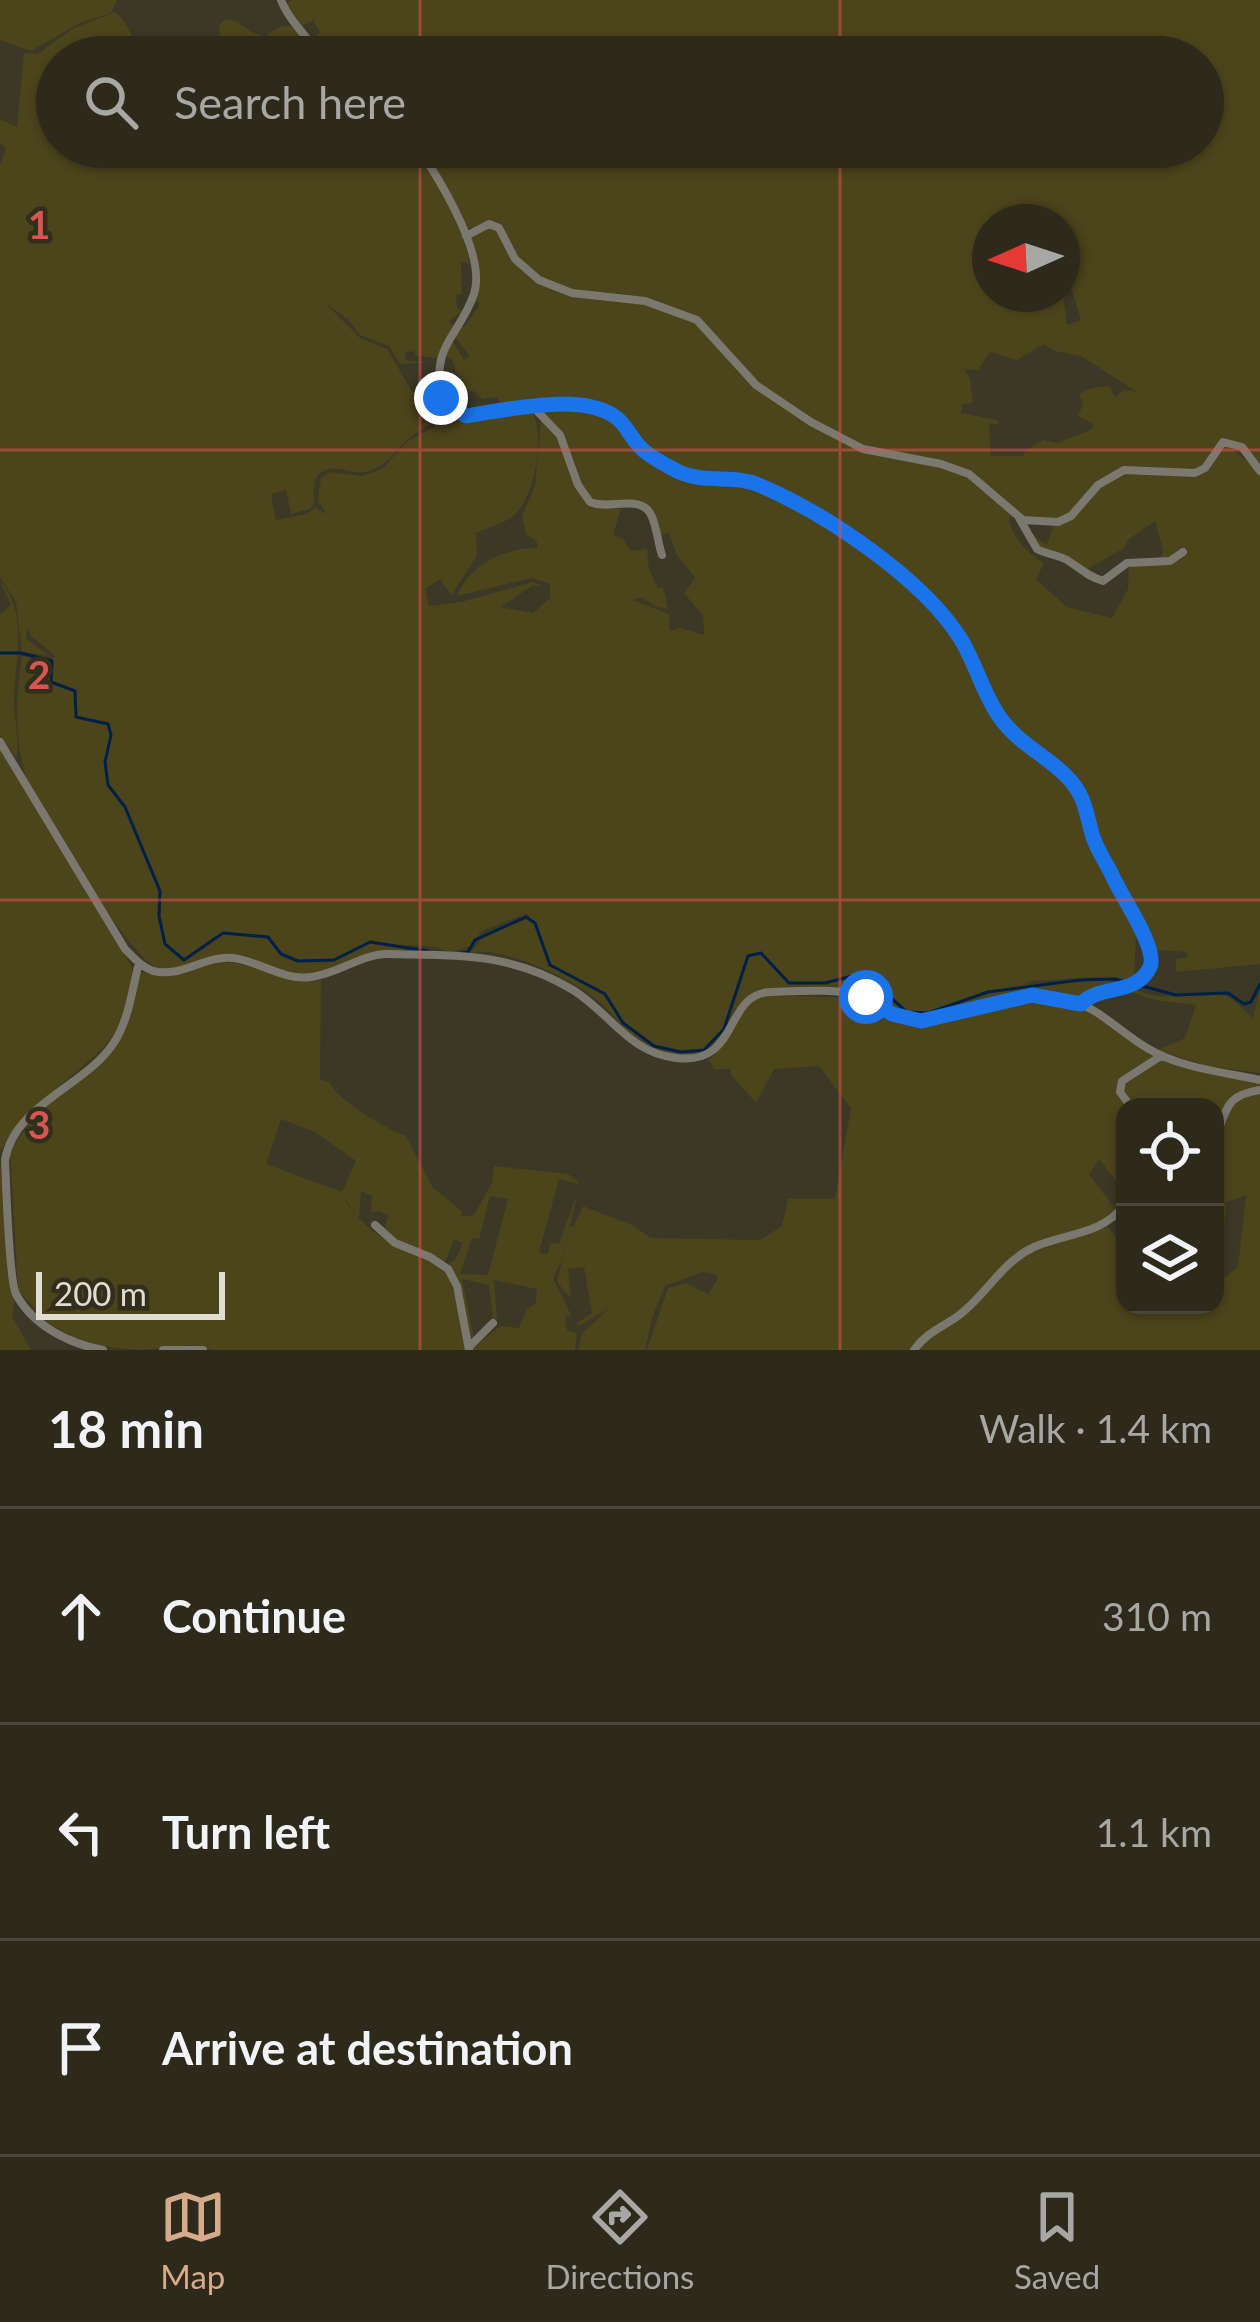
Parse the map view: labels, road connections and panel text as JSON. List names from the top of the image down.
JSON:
{
  "scale_bar": "200 m",
  "north": "left",
  "page": {
    "search": "Search here",
    "scale": "200 m",
    "heading": ["18 min", "Walk · 1.4 km"],
    "list": [
      ["Continue", "310 m"],
      ["Turn left", "1.1 km"],
      "Arrive at destination"
    ],
    "nav": ["Map", "Directions", "Saved"]
  },
  "grid": {
    "rows": ["1", "2", "3"]
  }
}
